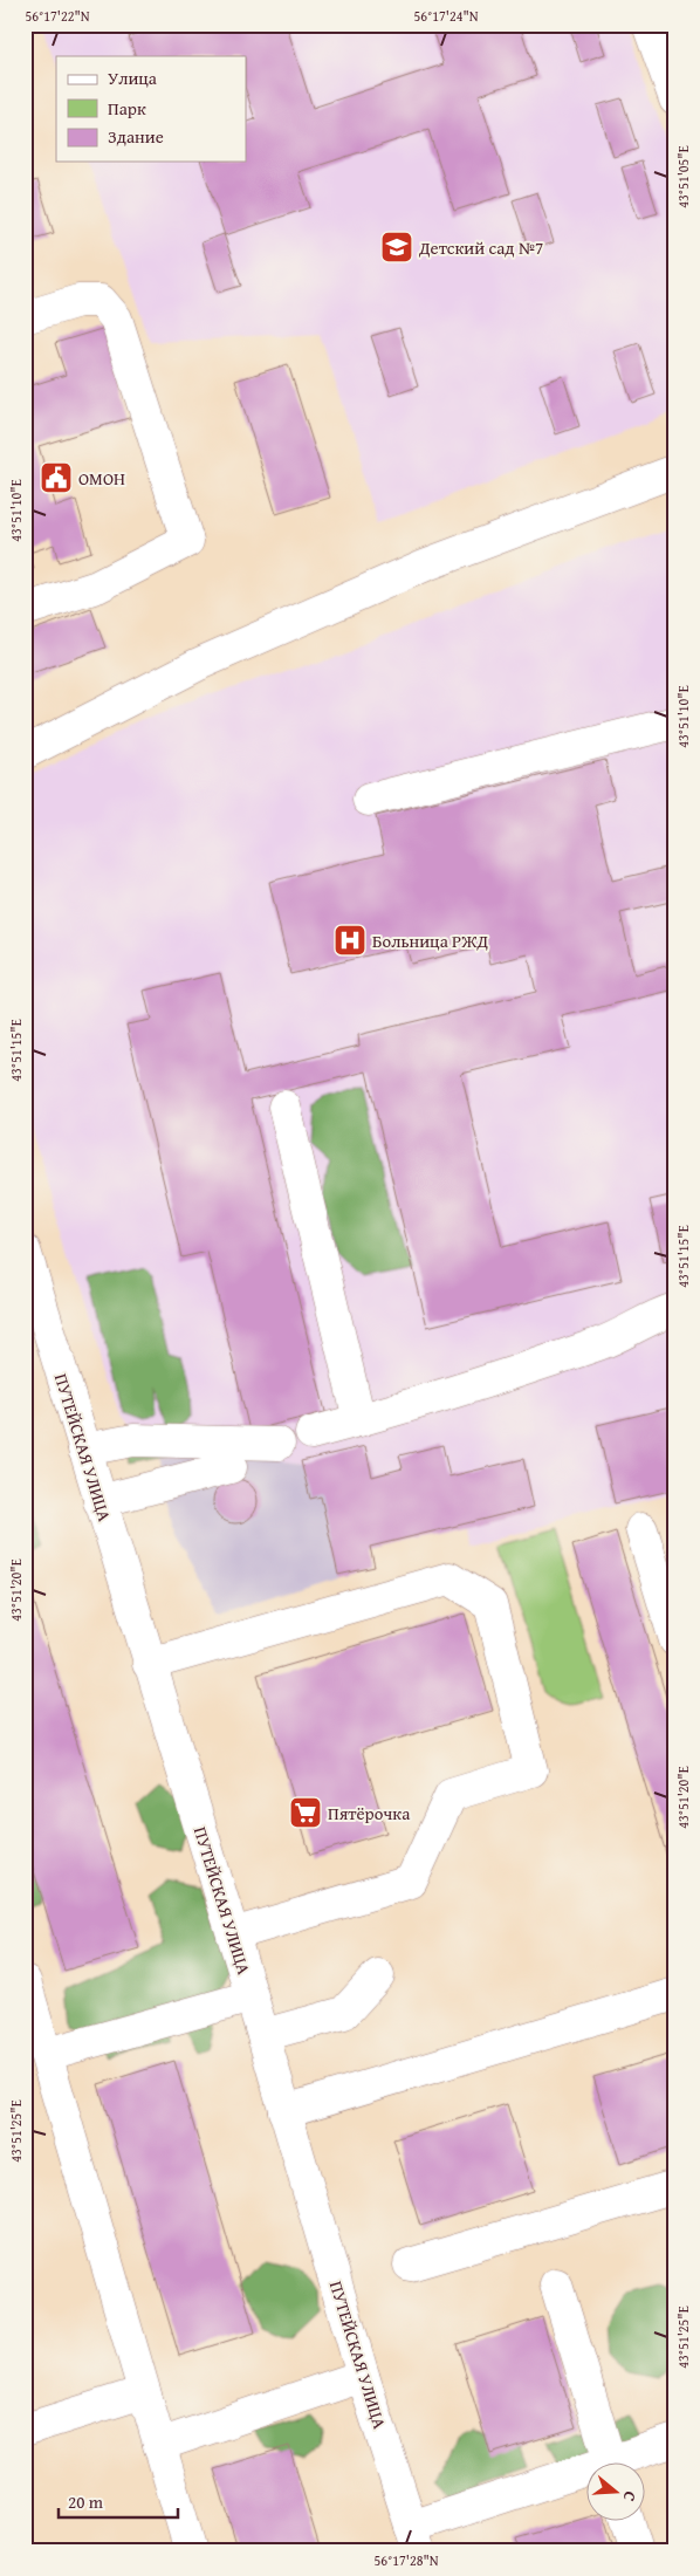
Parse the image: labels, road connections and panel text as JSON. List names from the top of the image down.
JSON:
{
  "streets": {
    "street": ["ПУТЕЙСКАЯ УЛИЦА"]
  },
  "places": {
    "school or university": ["Детский сад №7"],
    "public building": ["ОМОН"],
    "hospital": ["Больница РЖД"],
    "supermarket": ["Пятёрочка"]
  },
  "legend": ["Улица", "Парк", "Здание"],
  "scale_bar": "20 m",
  "north": "right",
  "coordinates": [
    "56°17'22\"N",
    "56°17'24\"N",
    "43°51'05\"E",
    "43°51'10\"E",
    "43°51'15\"E",
    "43°51'20\"E",
    "43°51'25\"E",
    "56°17'28\"N"
  ]
}
